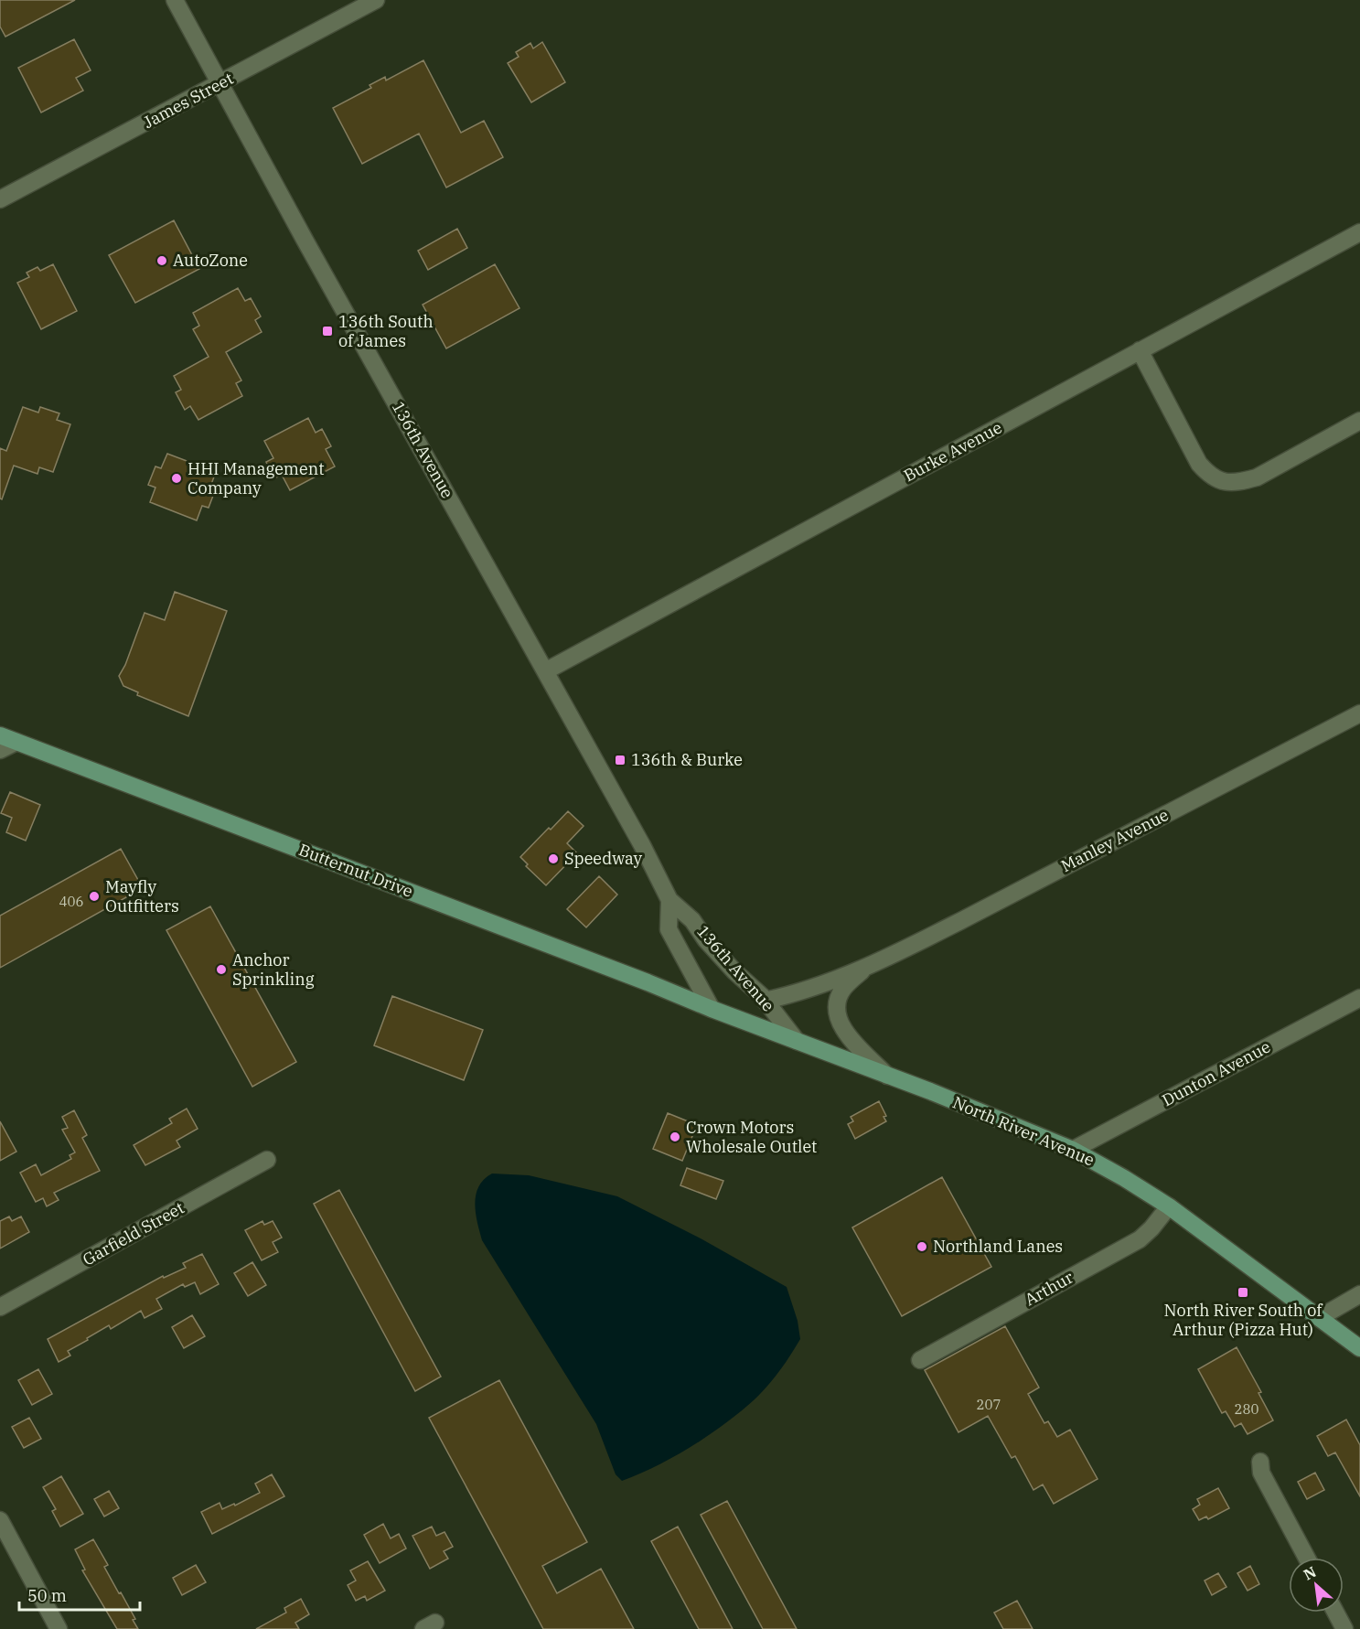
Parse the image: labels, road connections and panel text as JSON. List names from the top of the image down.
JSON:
{
  "streets": {
    "main road": ["Butternut Drive", "North River Avenue"],
    "street": [
      "James Street",
      "136th Avenue",
      "Burke Avenue",
      "Manley Avenue",
      "Dunton Avenue",
      "Garfield Street",
      "Arthur"
    ]
  },
  "crossings": [
    ["James Street", "136th Avenue"],
    ["136th Avenue", "Burke Avenue"],
    ["136th Avenue", "Manley Avenue"],
    ["136th Avenue", "Butternut Drive"],
    ["136th Avenue", "North River Avenue"],
    ["Manley Avenue", "North River Avenue"],
    ["Butternut Drive", "North River Avenue"],
    ["Dunton Avenue", "North River Avenue"],
    ["North River Avenue", "Arthur"]
  ],
  "places": {
    "other": [
      "AutoZone",
      "HHI Management Company",
      "Speedway",
      "Mayfly Outfitters",
      "Anchor Sprinkling",
      "Crown Motors Wholesale Outlet",
      "Northland Lanes"
    ],
    "transit": ["136th South of James", "136th & Burke", "North River South of Arthur (Pizza Hut)"]
  },
  "house_numbers": ["406", "207", "280"],
  "scale_bar": "50 m",
  "north": "top left"
}
